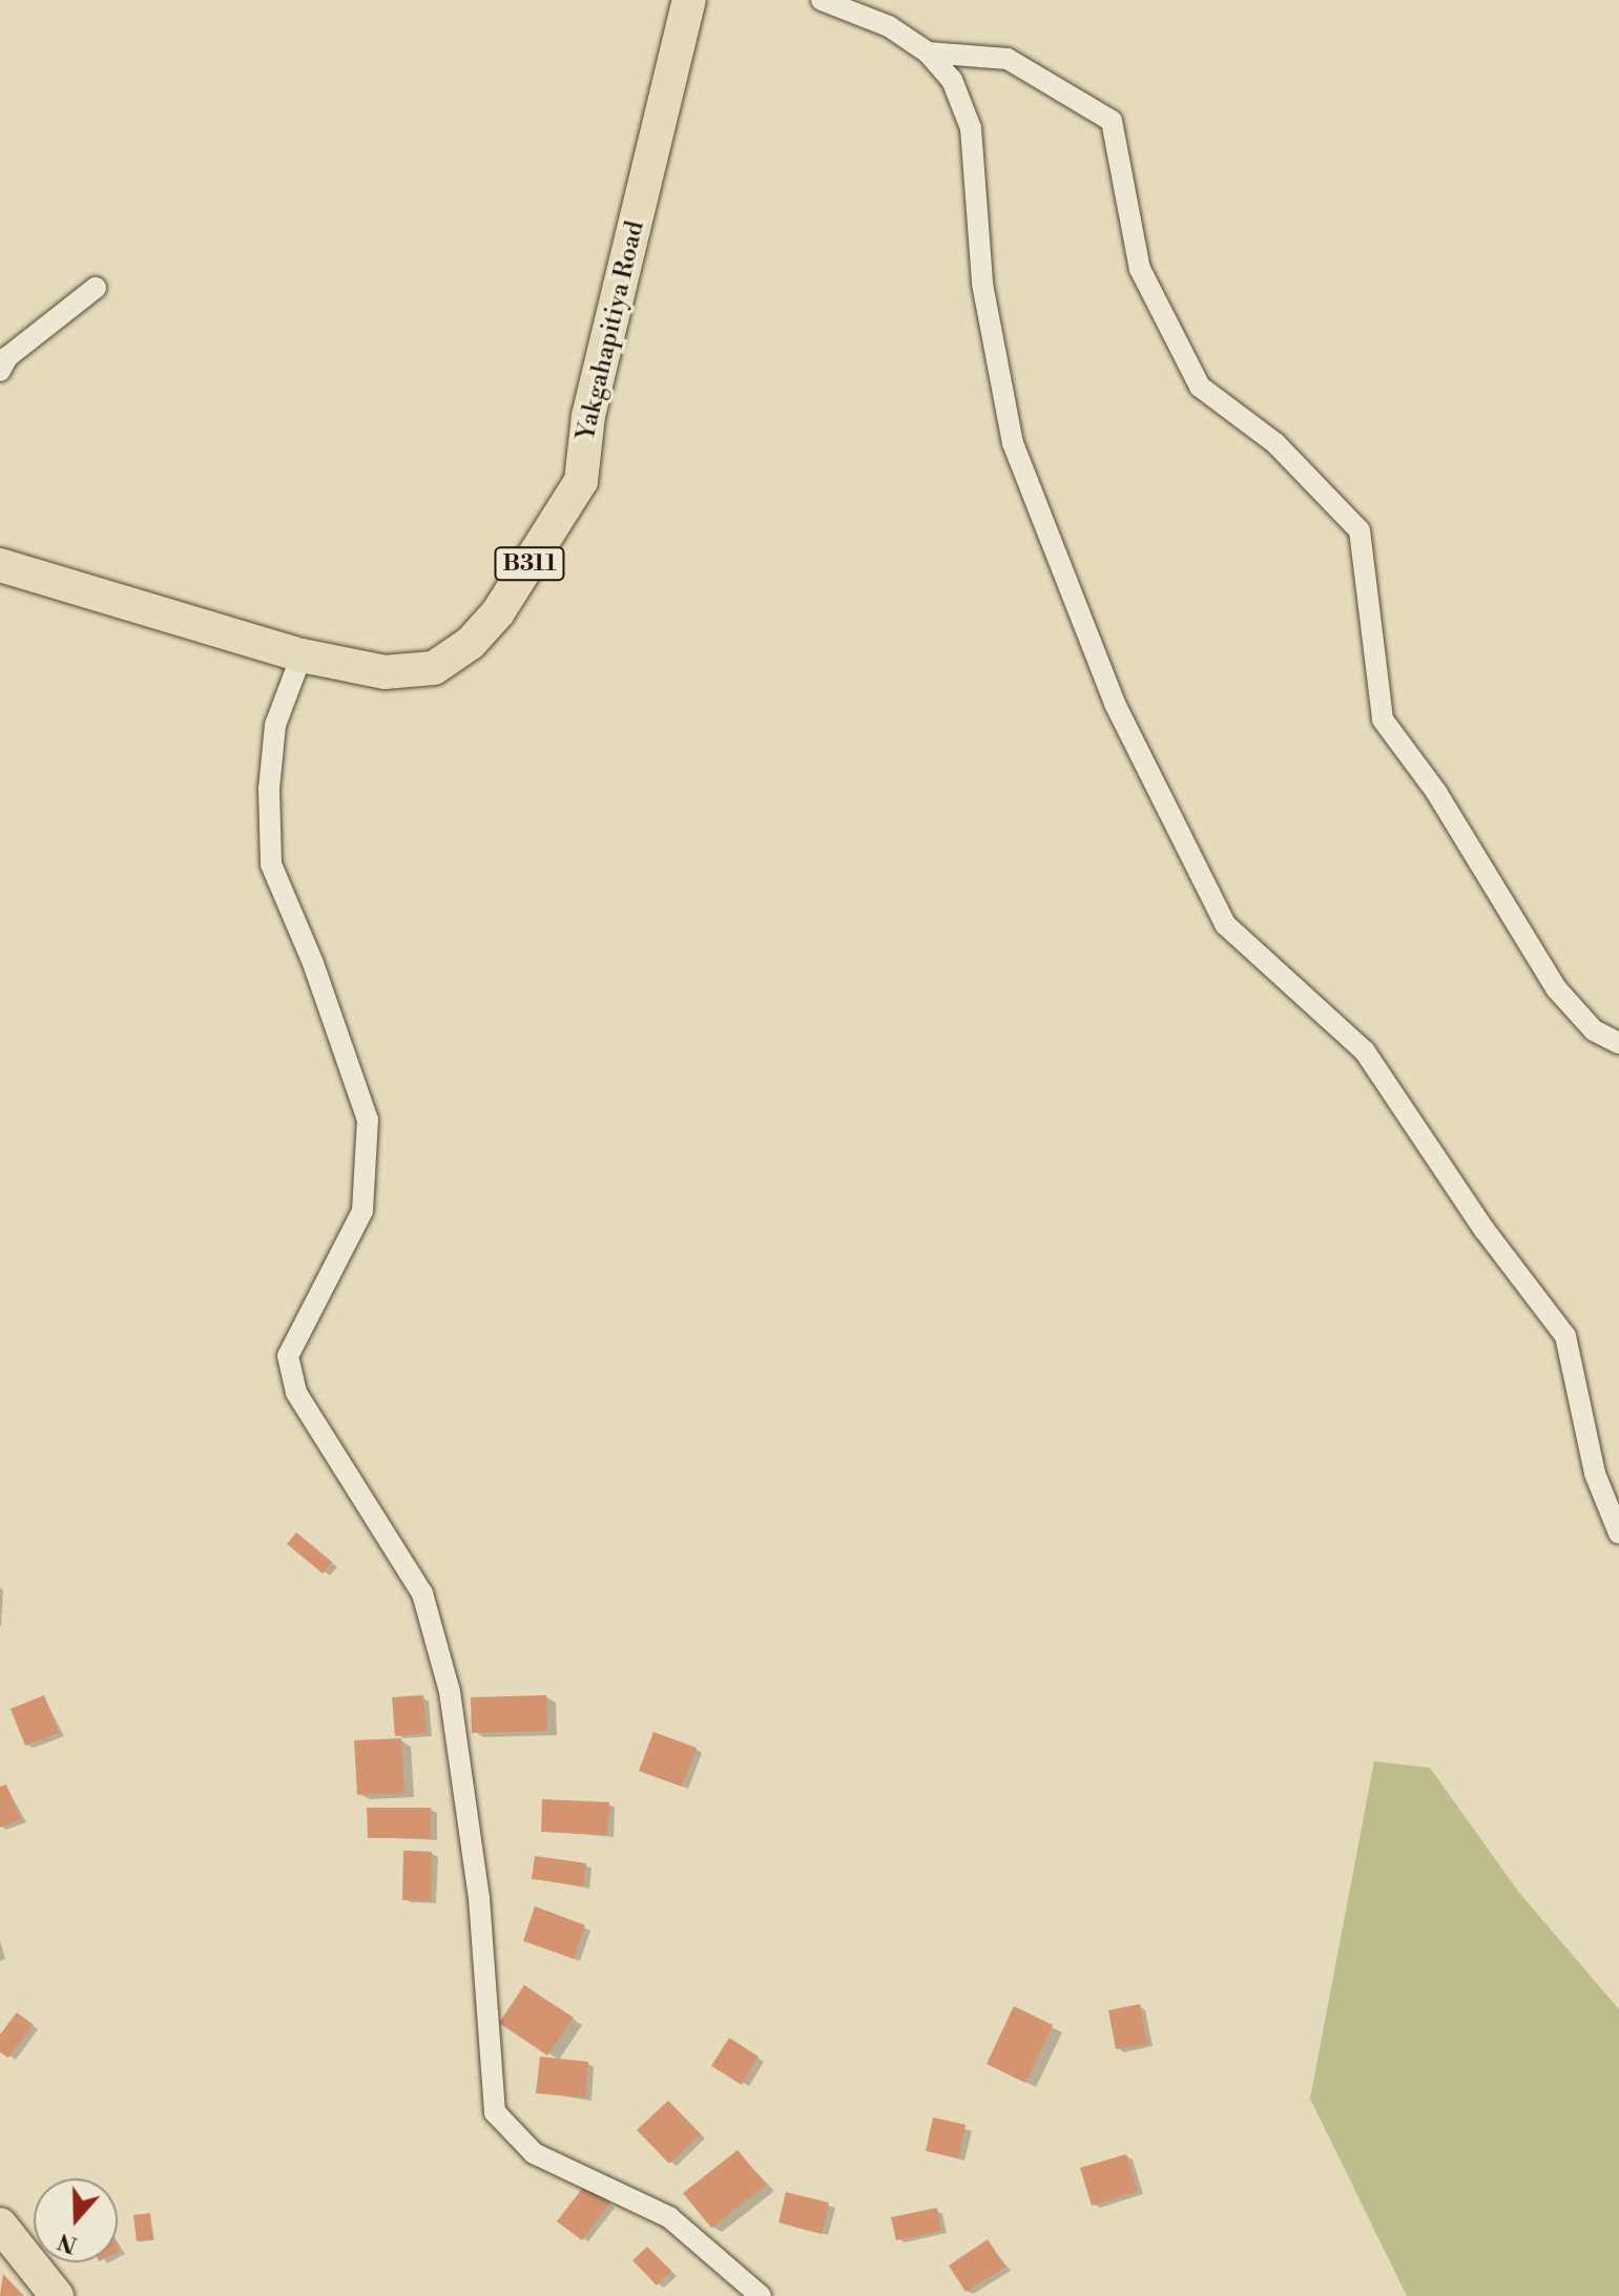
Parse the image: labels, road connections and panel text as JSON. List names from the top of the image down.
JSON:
{
  "streets": {
    "main road": ["Yakgahapitiya Road", "B311"]
  },
  "north": "bottom"
}
